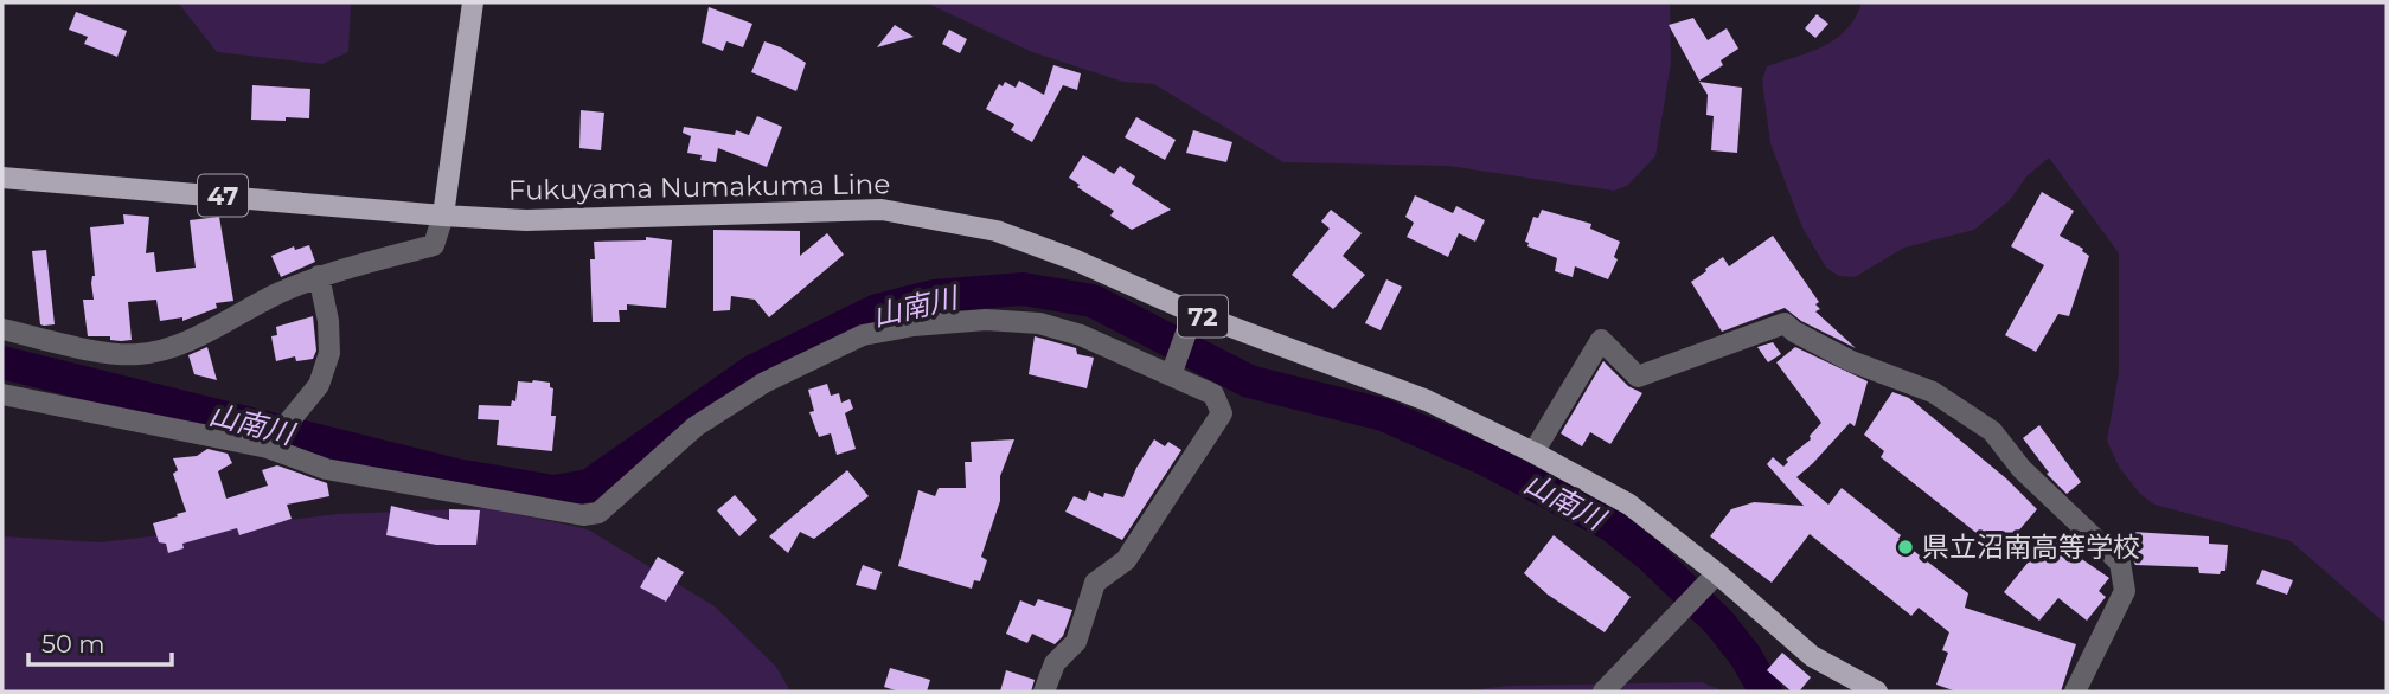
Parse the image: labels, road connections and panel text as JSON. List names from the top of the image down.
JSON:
{
  "streets": {
    "main road": ["Fukuyama Numakuma Line", "47", "72"]
  },
  "crossings": [
    ["Fukuyama Numakuma Line", "47"]
  ],
  "water": ["山南川"],
  "places": ["県立沼南高等学校"],
  "scale_bar": "50 m"
}
